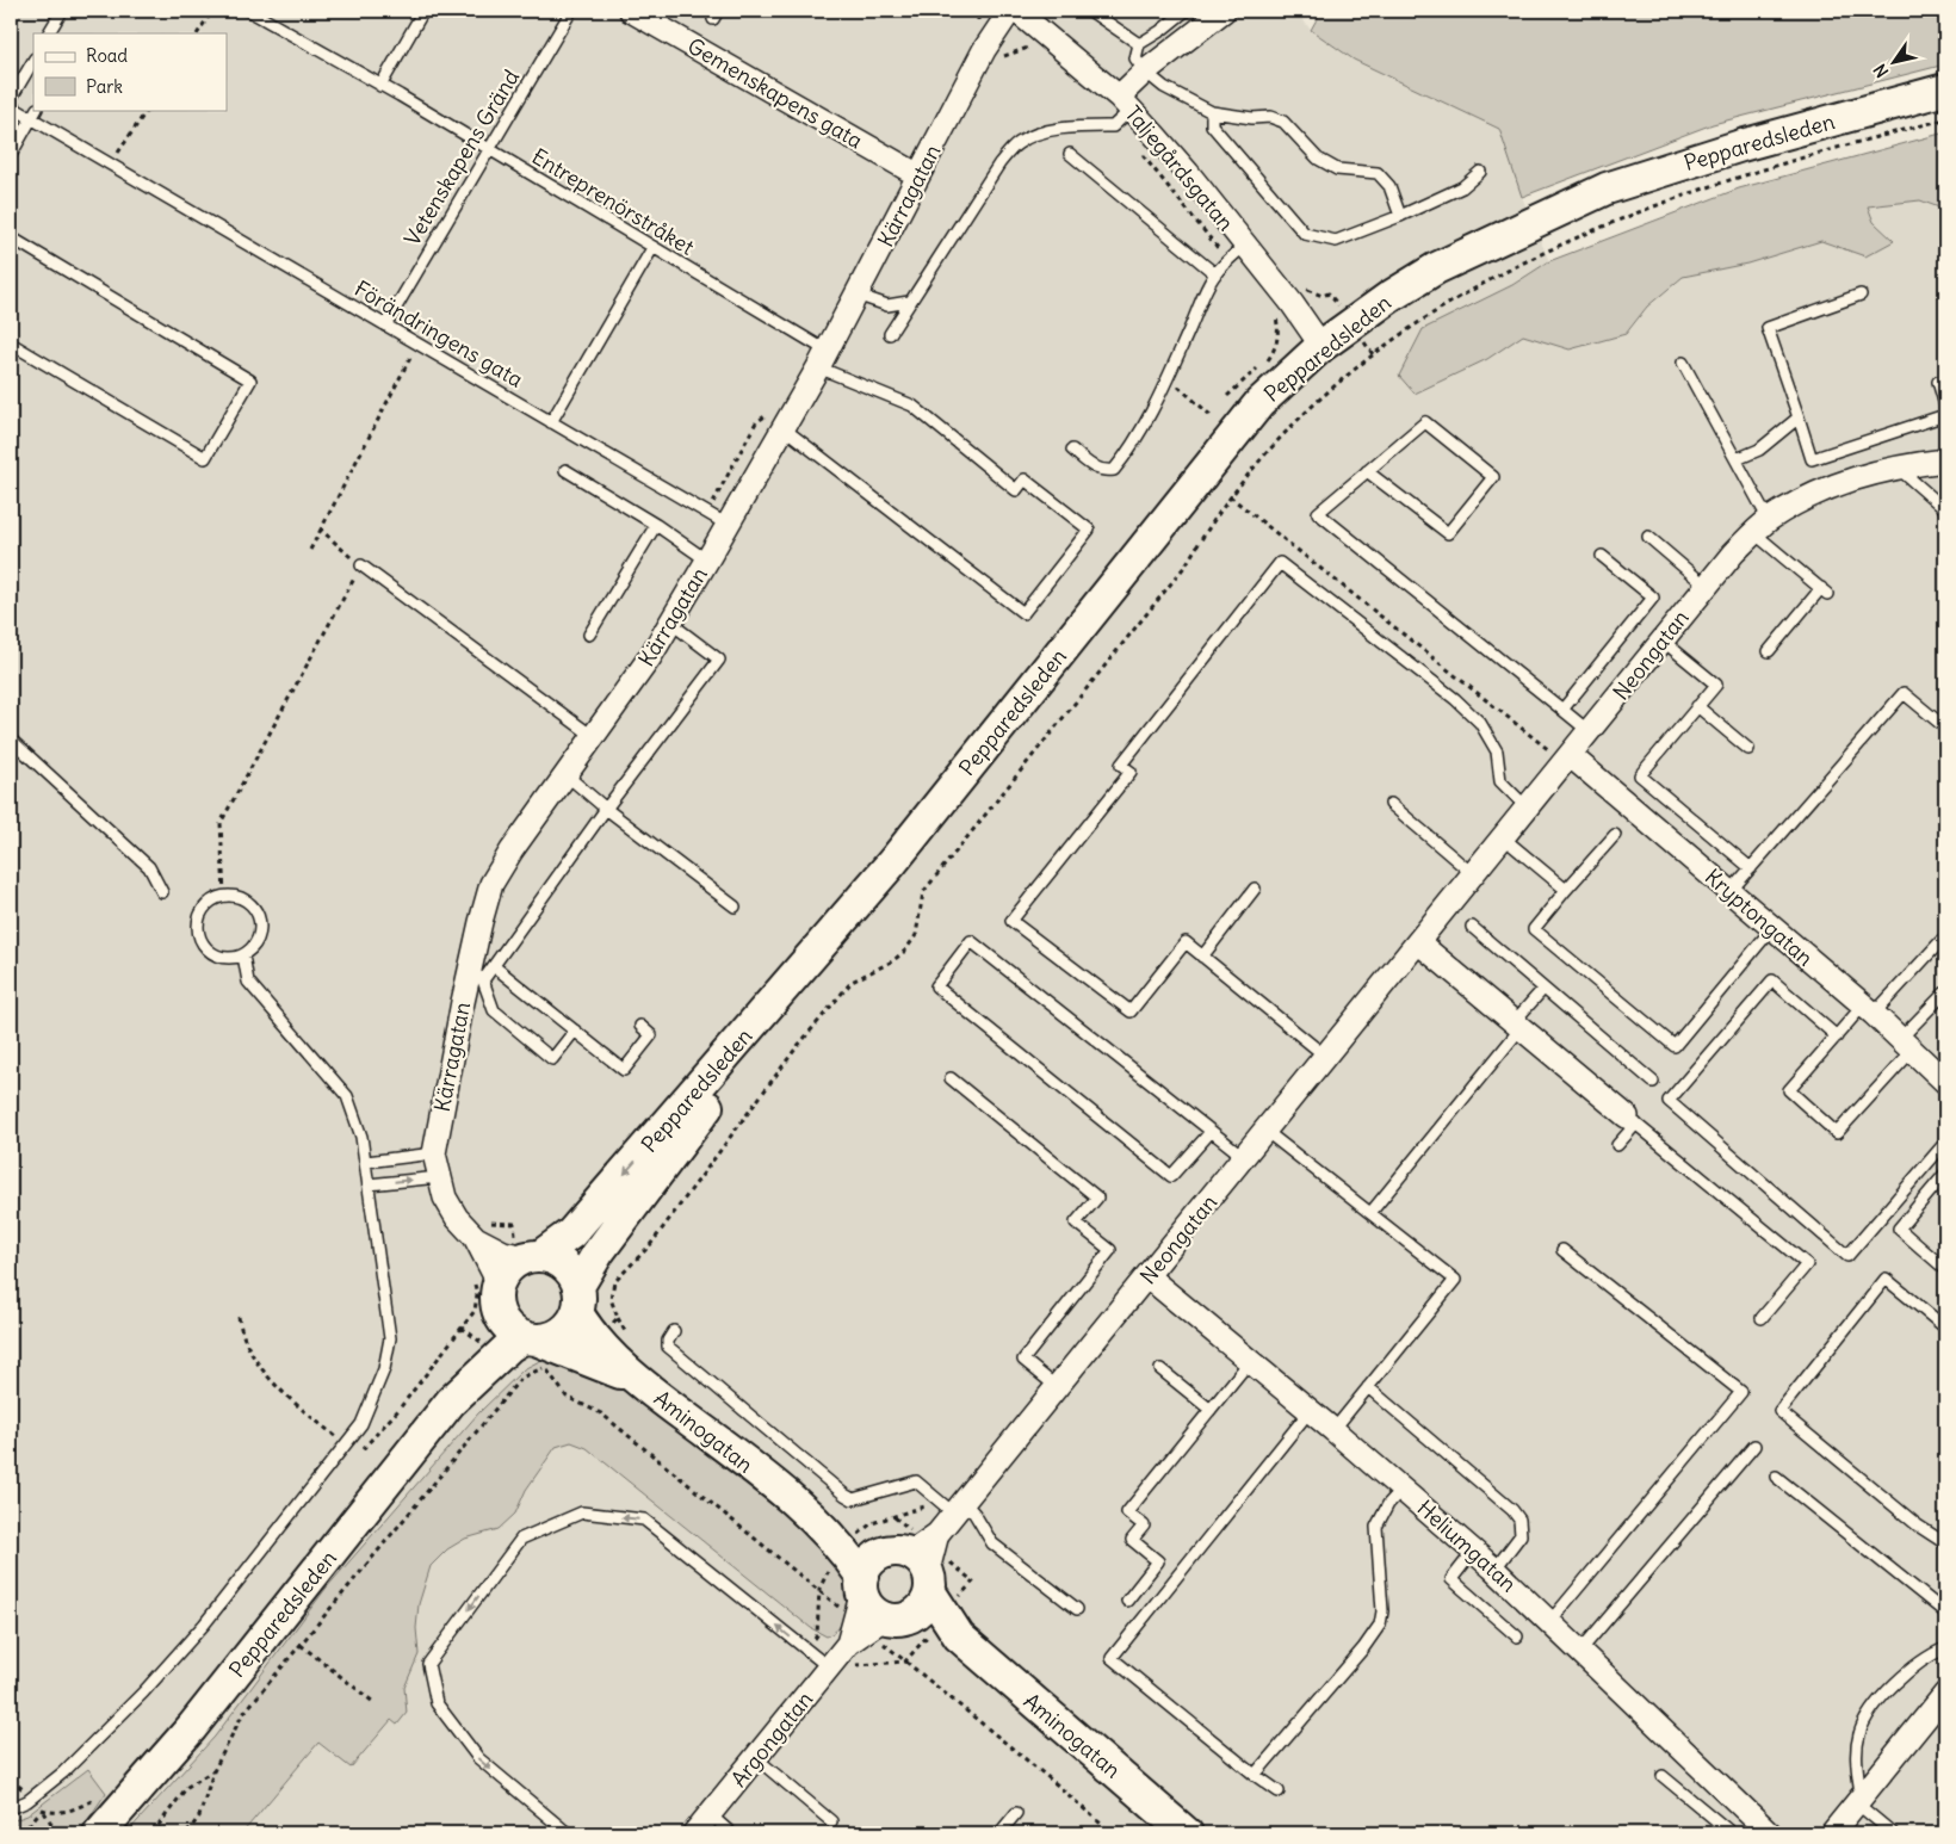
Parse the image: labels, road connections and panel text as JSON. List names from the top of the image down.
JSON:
{
  "streets": {
    "street": [
      "Gemenskapens gata",
      "Pepparedsleden",
      "Taljegårdsgatan",
      "Kärragatan",
      "Neongatan",
      "Kryptongatan",
      "Aminogatan",
      "Heliumgatan",
      "Argongatan"
    ],
    "lane": ["Vetenskapens Gränd", "Entreprenörstråket", "Förändringens gata"]
  },
  "crossings": [
    ["Gemenskapens gata", "Kärragatan"],
    ["Pepparedsleden", "Taljegårdsgatan"],
    ["Pepparedsleden", "Kärragatan"],
    ["Pepparedsleden", "Aminogatan"],
    ["Vetenskapens Gränd", "Entreprenörstråket"],
    ["Vetenskapens Gränd", "Förändringens gata"],
    ["Kärragatan", "Entreprenörstråket"],
    ["Kärragatan", "Förändringens gata"],
    ["Kärragatan", "Aminogatan"],
    ["Neongatan", "Kryptongatan"],
    ["Neongatan", "Aminogatan"],
    ["Neongatan", "Heliumgatan"],
    ["Aminogatan", "Argongatan"]
  ],
  "legend": ["Road", "Park"],
  "north": "bottom left"
}
